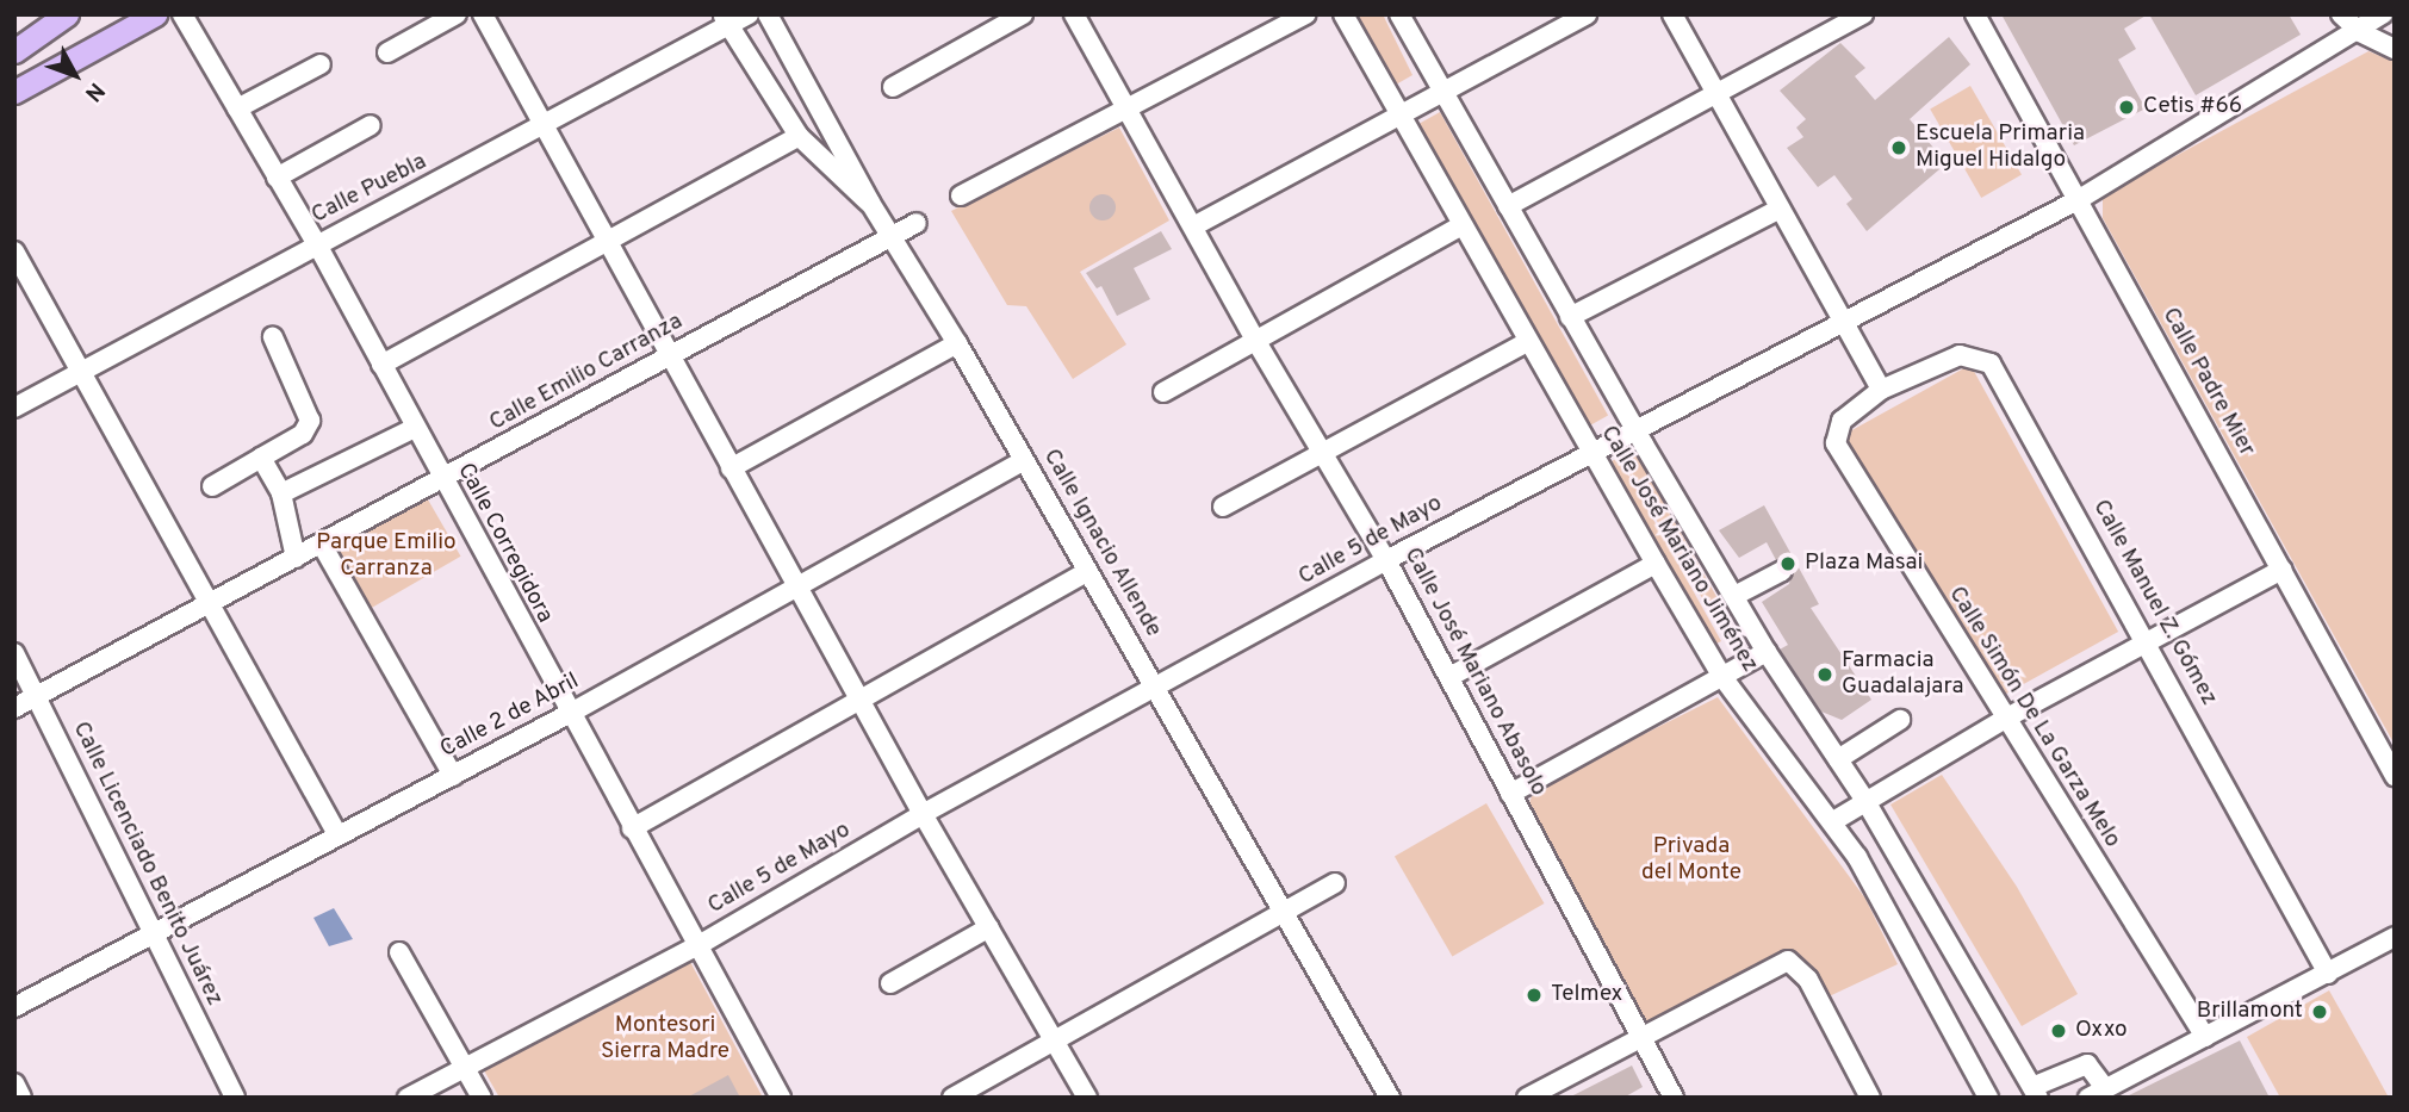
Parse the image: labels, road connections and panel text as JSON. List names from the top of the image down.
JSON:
{
  "streets": {
    "street": [
      "Calle Puebla",
      "Calle Emilio Carranza",
      "Calle Padre Mier",
      "Calle 5 de Mayo",
      "Calle Corregidora",
      "Calle Ignacio Allende",
      "Calle José Mariano Jiménez",
      "Calle Manuel Z. Gómez",
      "Calle José Mariano Abasolo",
      "Calle 2 de Abril",
      "Calle Simón De La Garza Melo",
      "Calle Licenciado Benito Juárez"
    ]
  },
  "crossings": [
    ["Calle Puebla", "Calle Corregidora"],
    ["Calle Emilio Carranza", "Calle Corregidora"],
    ["Calle Emilio Carranza", "Calle Ignacio Allende"],
    ["Calle Emilio Carranza", "Calle Licenciado Benito Juárez"],
    ["Calle Padre Mier", "Calle 5 de Mayo"],
    ["Calle 5 de Mayo", "Calle Corregidora"],
    ["Calle 5 de Mayo", "Calle Ignacio Allende"],
    ["Calle 5 de Mayo", "Calle José Mariano Jiménez"],
    ["Calle 5 de Mayo", "Calle José Mariano Abasolo"],
    ["Calle Corregidora", "Calle 2 de Abril"],
    ["Calle Ignacio Allende", "Calle 2 de Abril"],
    ["Calle Manuel Z. Gómez", "Calle Simón De La Garza Melo"],
    ["Calle 2 de Abril", "Calle Licenciado Benito Juárez"]
  ],
  "parks": ["Parque Emilio Carranza", "Privada del Monte", "Montesori Sierra Madre"],
  "places": [
    "Cetis #66",
    "Escuela Primaria Miguel Hidalgo",
    "Plaza Masai",
    "Farmacia Guadalajara",
    "Telmex",
    "Brillamont",
    "Oxxo"
  ],
  "north": "bottom right"
}
